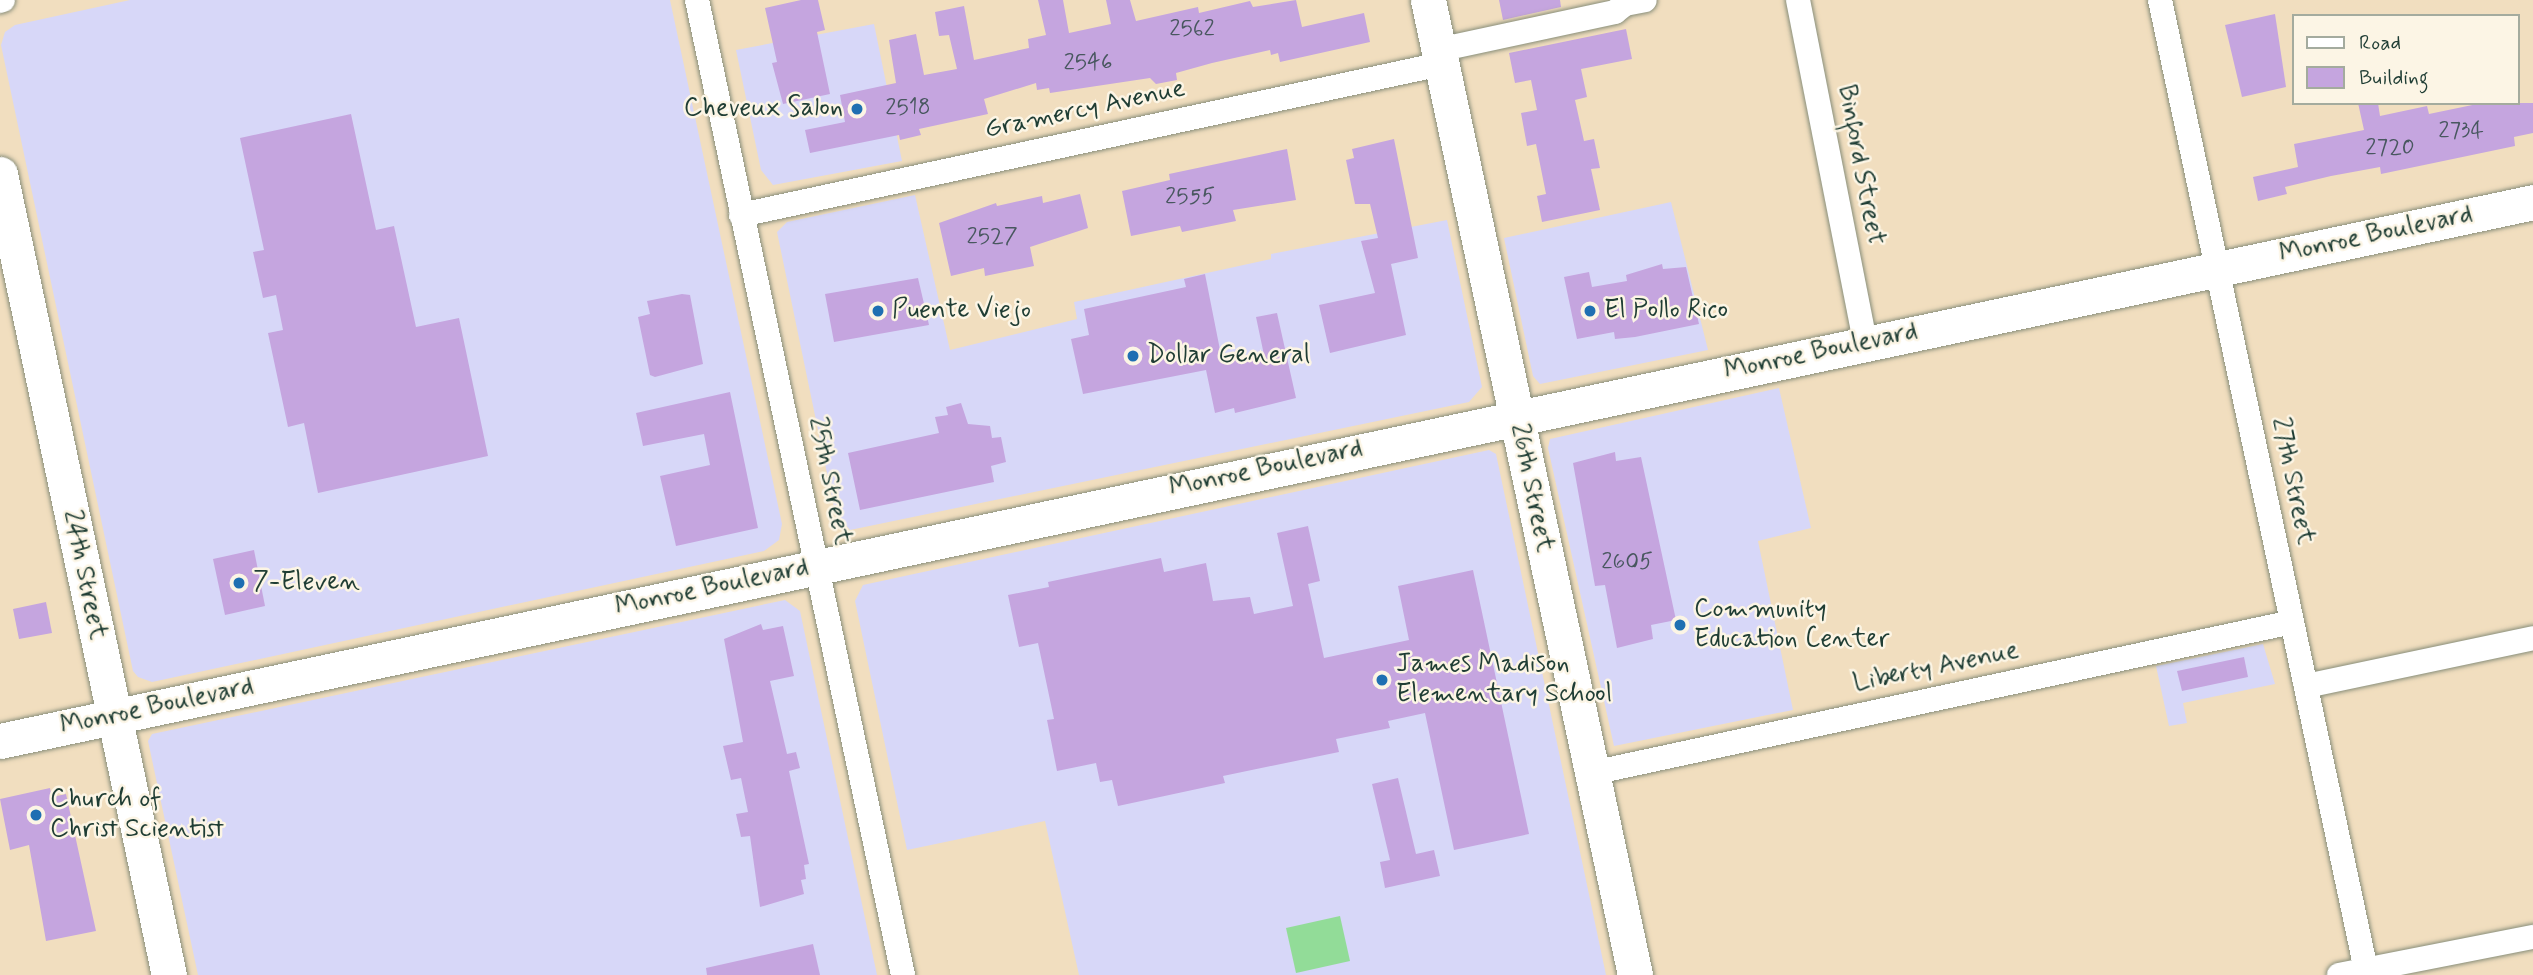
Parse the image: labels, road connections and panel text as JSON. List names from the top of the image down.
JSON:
{
  "streets": {
    "street": [
      "Gramercy Avenue",
      "Binford Street",
      "Monroe Boulevard",
      "25th Street",
      "27th Street",
      "26th Street",
      "24th Street",
      "Liberty Avenue"
    ]
  },
  "crossings": [
    ["Gramercy Avenue", "25th Street"],
    ["Gramercy Avenue", "26th Street"],
    ["Binford Street", "Monroe Boulevard"],
    ["Monroe Boulevard", "25th Street"],
    ["Monroe Boulevard", "27th Street"],
    ["Monroe Boulevard", "26th Street"],
    ["Monroe Boulevard", "24th Street"],
    ["27th Street", "Liberty Avenue"],
    ["26th Street", "Liberty Avenue"]
  ],
  "places": [
    "Cheveux Salon",
    "Puente Viejo",
    "El Pollo Rico",
    "Dollar General",
    "7-Eleven",
    "Community Education Center",
    "James Madison Elementary School",
    "Church of Christ Scientist"
  ],
  "house_numbers": [
    "2562",
    "2546",
    "2518",
    "2734",
    "2720",
    "2555",
    "2527",
    "2605"
  ],
  "legend": ["Road", "Building"]
}
